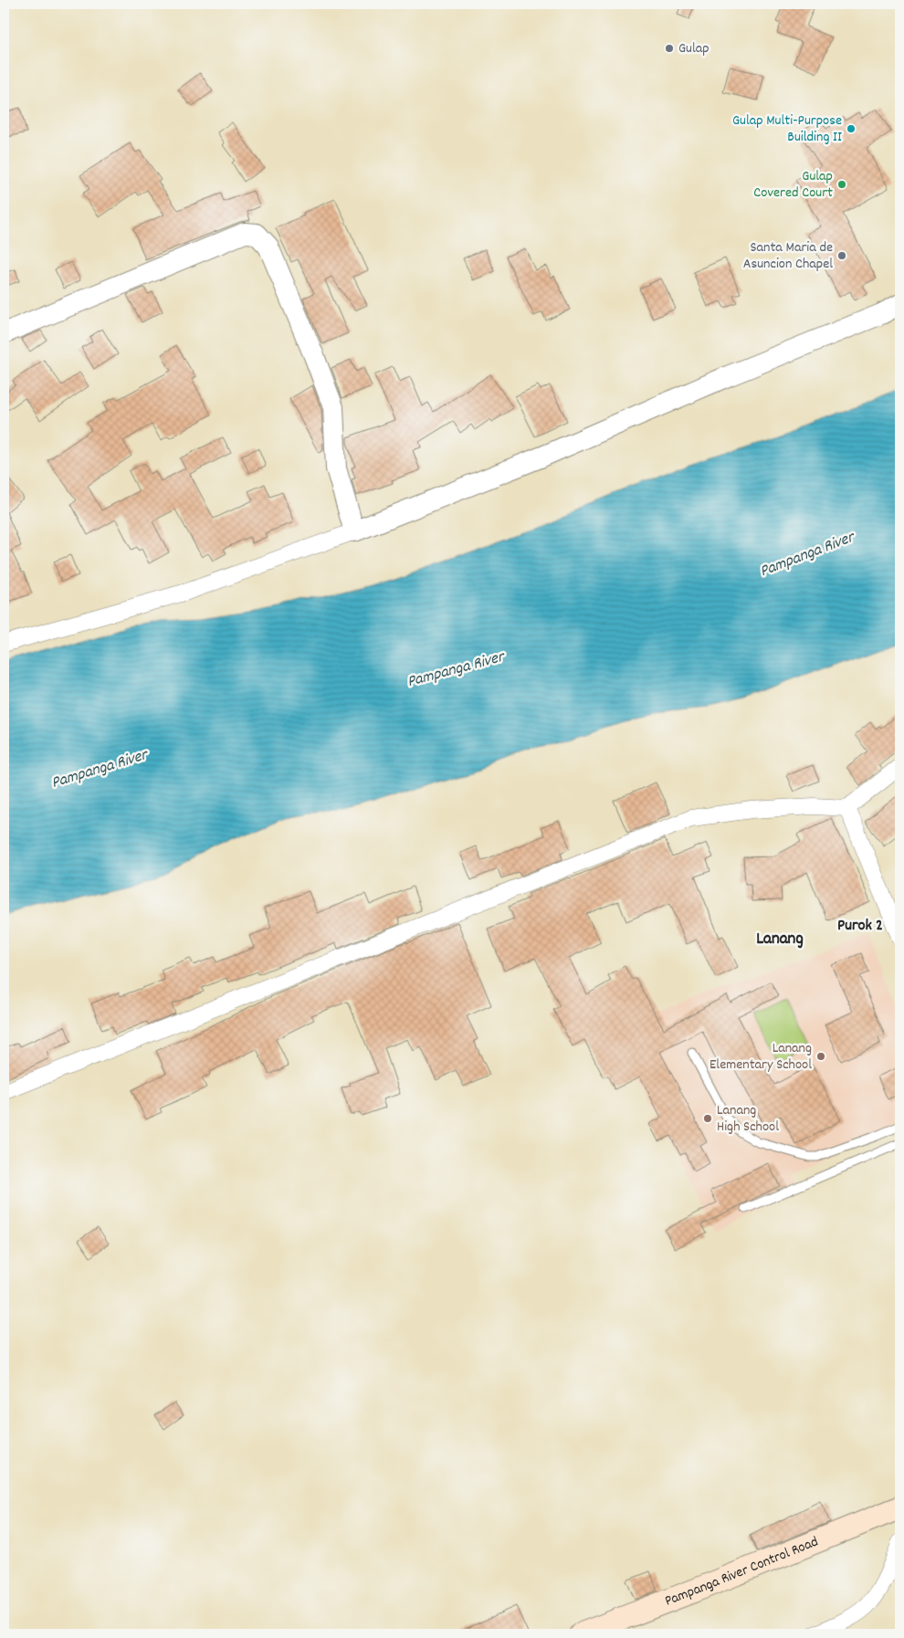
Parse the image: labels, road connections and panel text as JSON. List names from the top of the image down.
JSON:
{
  "streets": {
    "main road": ["Pampanga River Control Road"]
  },
  "districts": ["Purok 2", "Lanang"],
  "water": ["Pampanga River"],
  "places": [
    "Gulap",
    "Gulap Multi-Purpose Building II",
    "Gulap Covered Court",
    "Santa Maria de Asuncion Chapel",
    "Lanang Elementary School",
    "Lanang High School"
  ]
}
